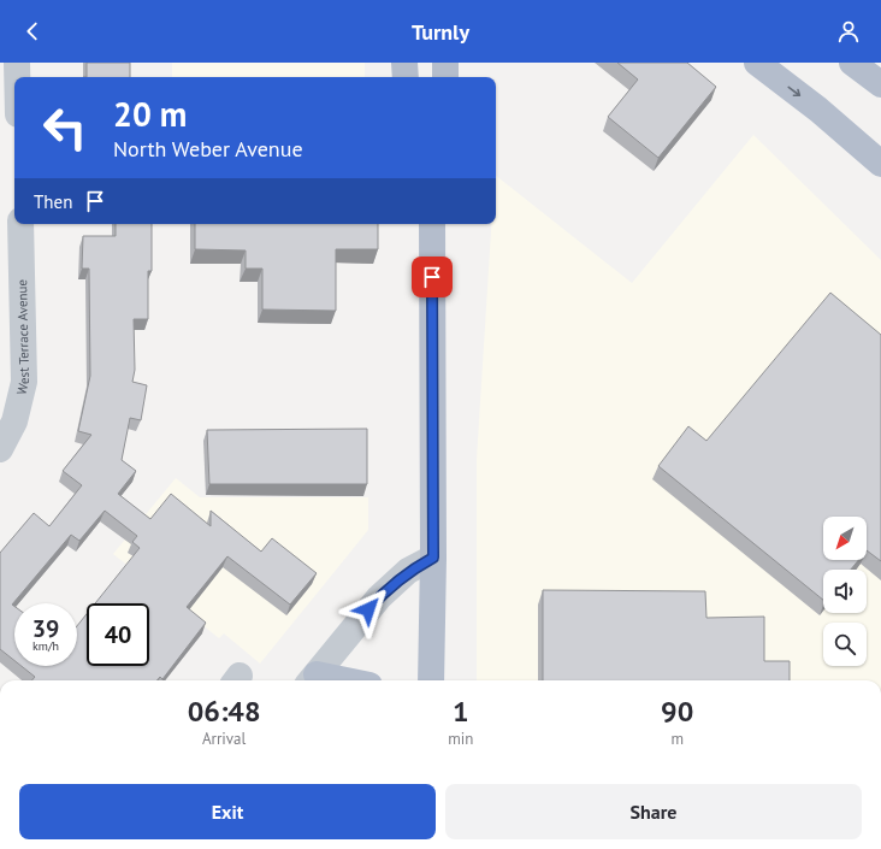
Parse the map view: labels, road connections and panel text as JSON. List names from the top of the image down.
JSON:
{
  "streets": {
    "street": ["West Terrace Avenue"]
  },
  "north": "bottom left",
  "page": {
    "header": "Turnly",
    "turn": ["20 m", "North Weber Avenue"],
    "then": "Then",
    "speed": "39 km/h",
    "limit": "40",
    "eta": [
      "06:48",
      "Arrival",
      "1",
      "min",
      "90",
      "m"
    ],
    "buttons": ["Exit", "Share"]
  }
}
